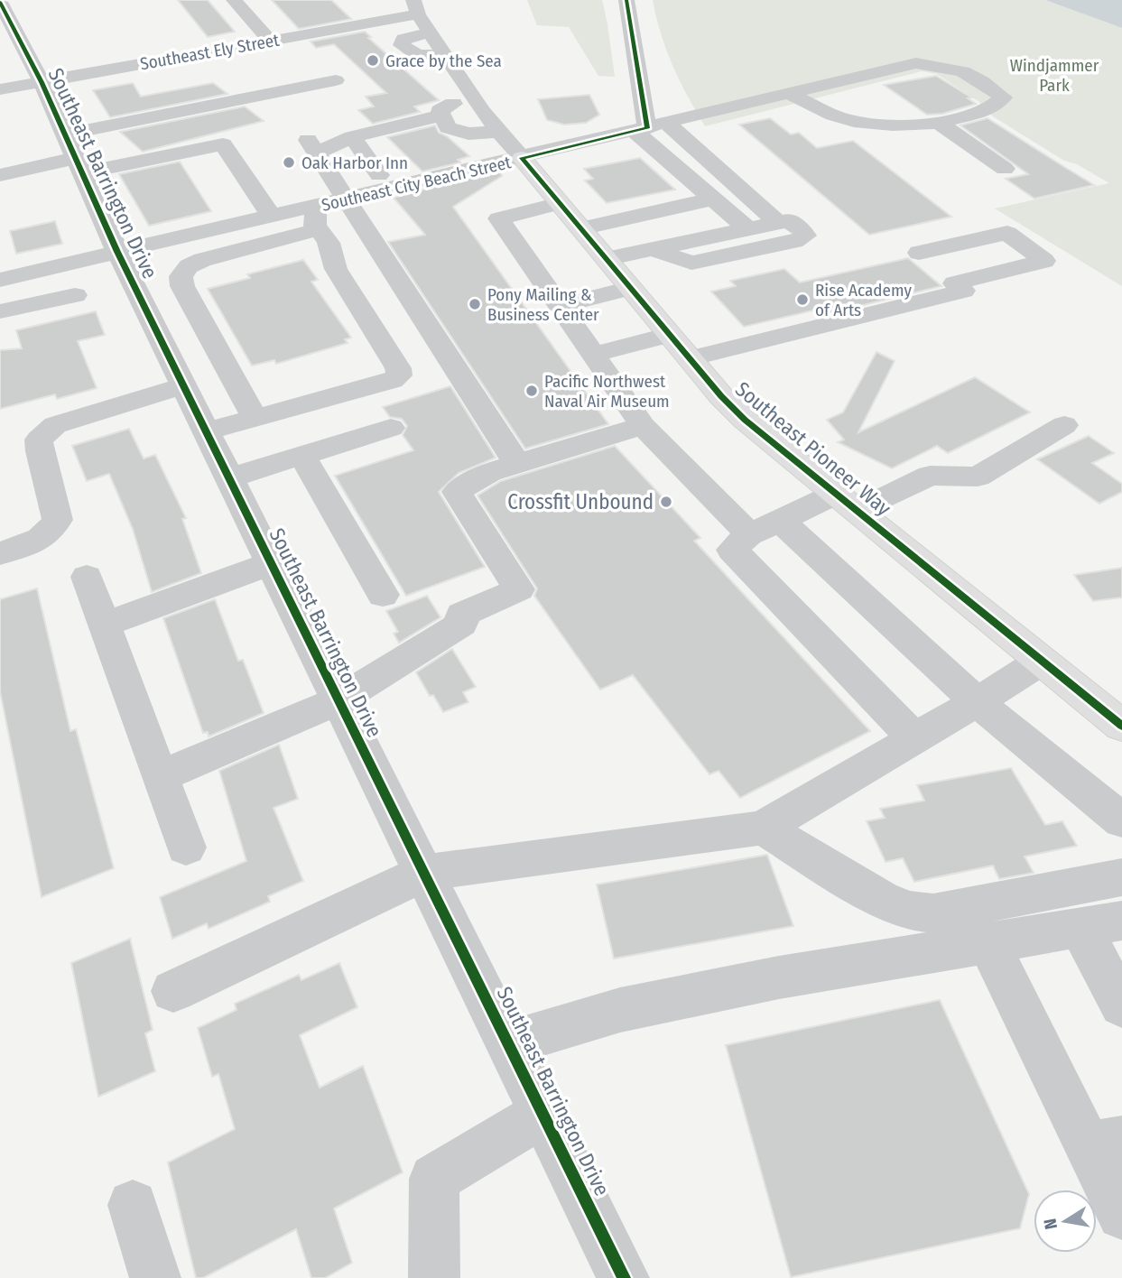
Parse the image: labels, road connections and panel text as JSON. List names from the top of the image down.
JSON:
{
  "streets": {
    "main road": ["Southeast Pioneer Way"],
    "street": ["Southeast Ely Street", "Southeast Barrington Drive", "Southeast City Beach Street"]
  },
  "crossings": [
    ["Southeast Ely Street", "Southeast Barrington Drive"],
    ["Southeast Ely Street", "Southeast Pioneer Way"],
    ["Southeast Barrington Drive", "Southeast City Beach Street"],
    ["Southeast City Beach Street", "Southeast Pioneer Way"]
  ],
  "parks": ["Windjammer Park"],
  "places": [
    "Grace by the Sea",
    "Oak Harbor Inn",
    "Rise Academy of Arts",
    "Pony Mailing & Business Center",
    "Pacific Northwest Naval Air Museum",
    "Crossfit Unbound"
  ],
  "north": "left"
}
